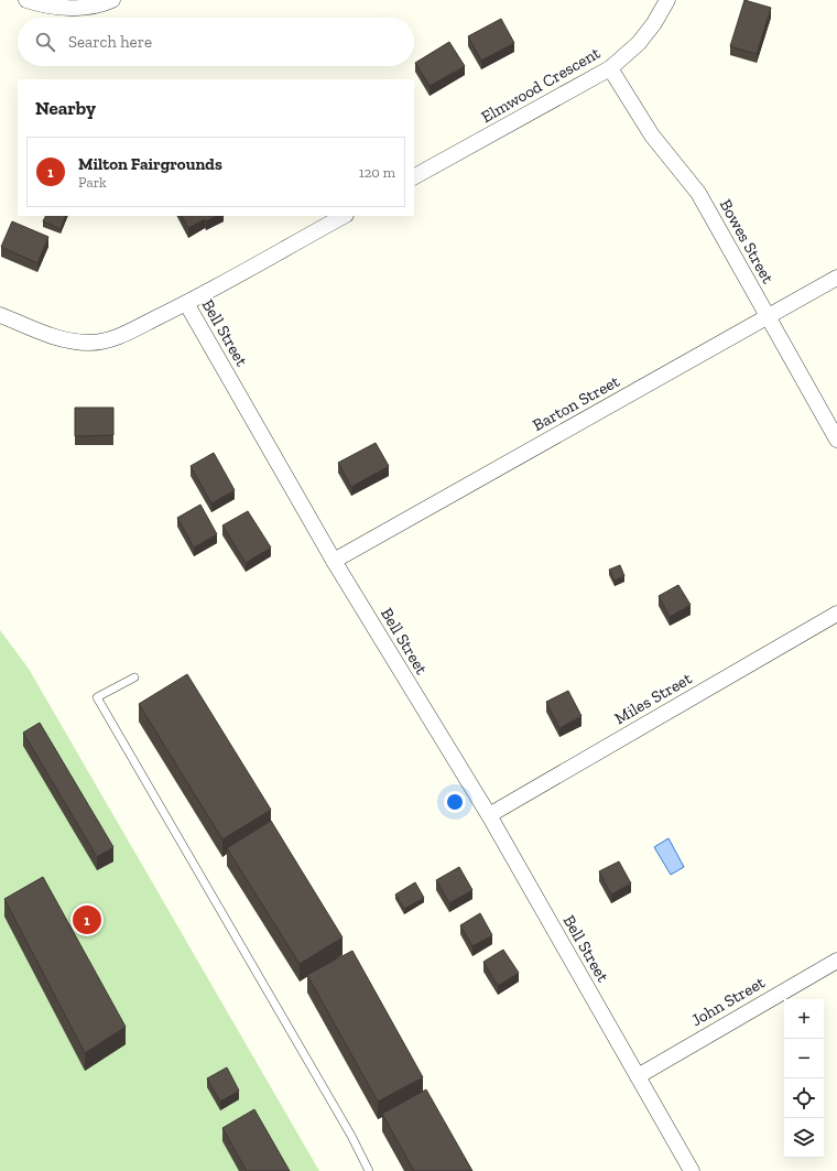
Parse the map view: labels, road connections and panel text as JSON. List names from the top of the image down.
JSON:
{
  "streets": {
    "street": [
      "Elmwood Crescent",
      "Bowes Street",
      "Bell Street",
      "Barton Street",
      "Miles Street",
      "John Street"
    ]
  },
  "crossings": [
    ["Elmwood Crescent", "Bowes Street"],
    ["Bowes Street", "Barton Street"],
    ["Bell Street", "Barton Street"],
    ["Bell Street", "Miles Street"],
    ["Bell Street", "John Street"]
  ],
  "page": {
    "search": "Search here",
    "heading": "Nearby",
    "list": [
      {
        "mark": "1",
        "name": "Milton Fairgrounds",
        "note": "Park",
        "value": "120 m"
      }
    ],
    "pins": "1",
    "map_buttons": ["+", "−"]
  }
}
